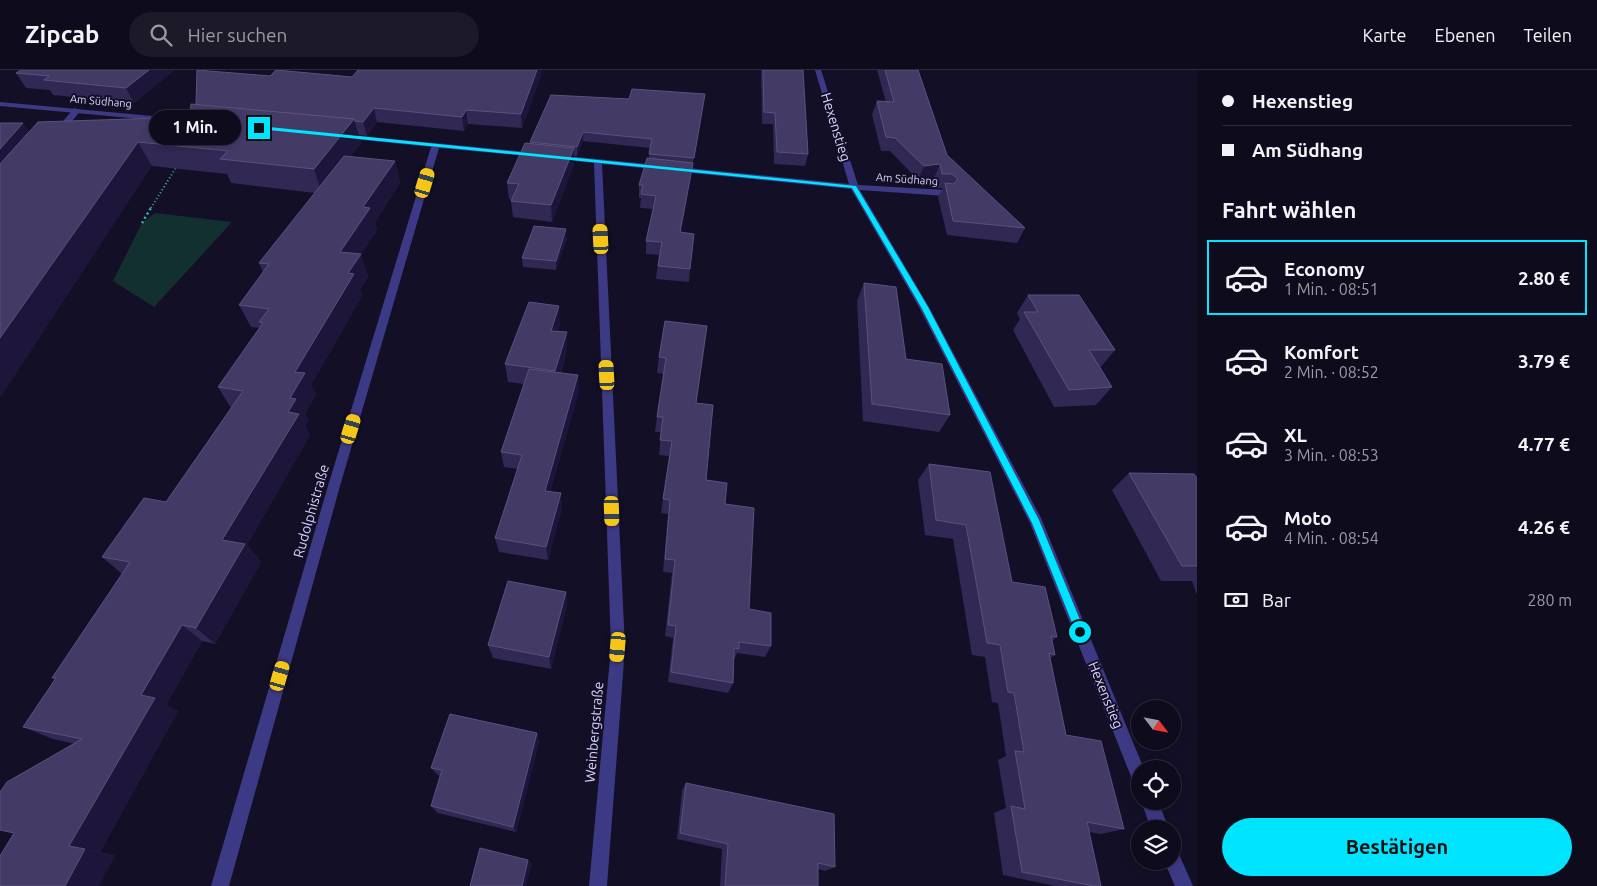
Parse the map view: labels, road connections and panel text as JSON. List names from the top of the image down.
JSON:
{
  "streets": {
    "street": [
      "Am Südhang",
      "Hexenstieg",
      "Rudolphistraße",
      "Weinbergstraße"
    ]
  },
  "crossings": [
    ["Am Südhang", "Hexenstieg"],
    ["Am Südhang", "Rudolphistraße"],
    ["Am Südhang", "Weinbergstraße"]
  ],
  "north": "bottom right",
  "page": {
    "header": "Zipcab",
    "search": "Hier suchen",
    "nav": ["Karte", "Ebenen", "Teilen"],
    "banner": ["Hexenstieg", "Am Südhang"],
    "bubble": "1 Min.",
    "heading": "Fahrt wählen",
    "list": [
      {
        "name": "Economy",
        "note": "1 Min. · 08:51",
        "value": "2.80 €"
      },
      {
        "name": "Komfort",
        "note": "2 Min. · 08:52",
        "value": "3.79 €"
      },
      {
        "name": "XL",
        "note": "3 Min. · 08:53",
        "value": "4.77 €"
      },
      {
        "name": "Moto",
        "note": "4 Min. · 08:54",
        "value": "4.26 €"
      }
    ],
    "pay": ["Bar", "280 m"],
    "buttons": "Bestätigen"
  }
}
